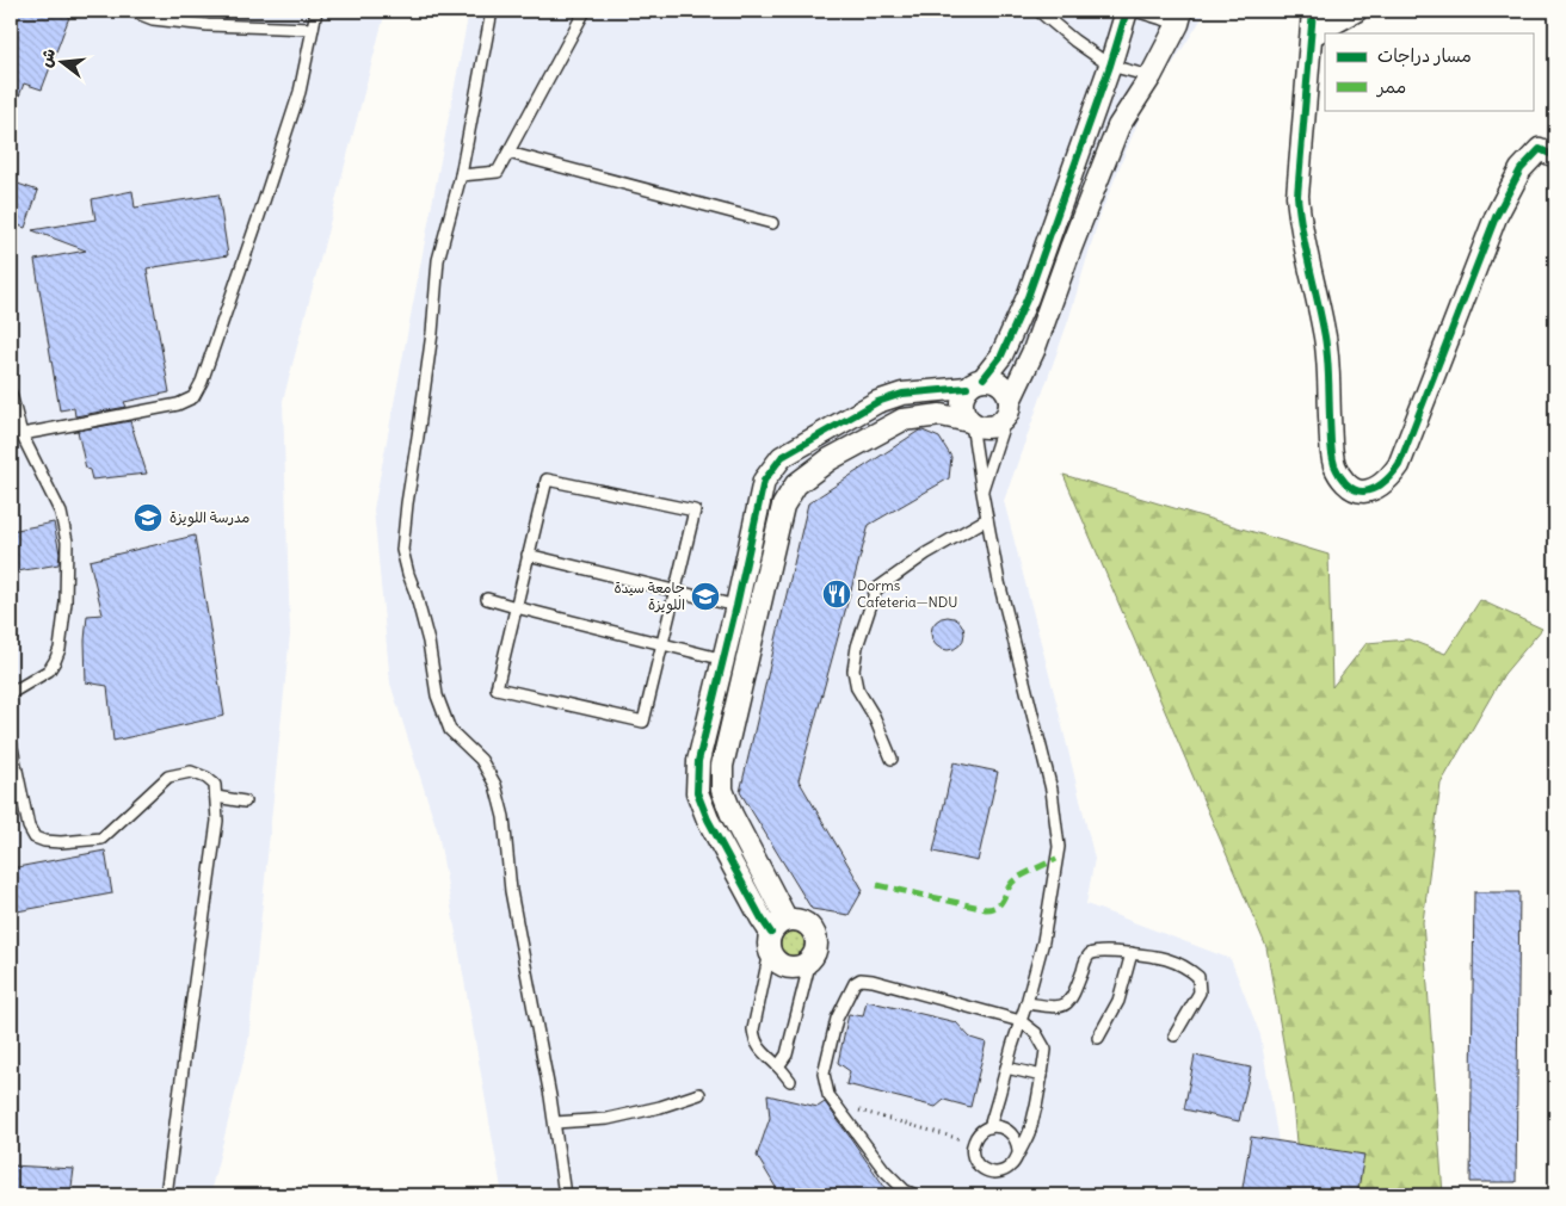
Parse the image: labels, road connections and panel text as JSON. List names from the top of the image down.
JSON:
{
  "places": {
    "school or university": ["مدرسة اللويزة", "جامعة سيدة اللويزة"],
    "restaurant": ["Dorms Cafeteria—NDU"]
  },
  "legend": ["مسار دراجات", "ممر"],
  "north": "left"
}
